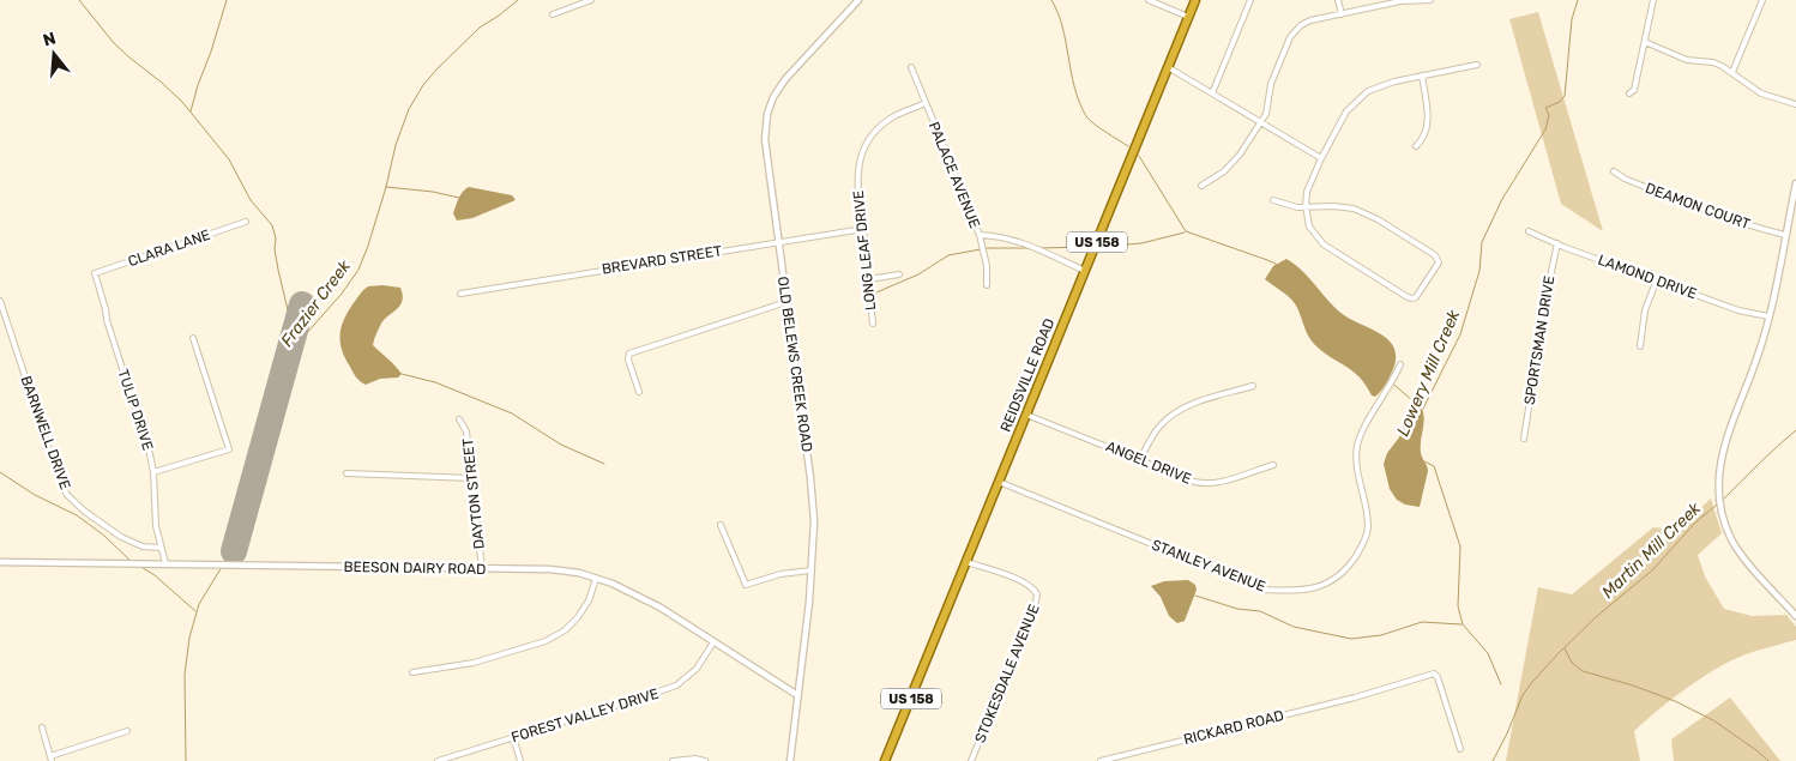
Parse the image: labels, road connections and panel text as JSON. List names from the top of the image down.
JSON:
{
  "streets": {
    "highway": ["US 158", "REIDSVILLE ROAD"],
    "street": [
      "PALACE AVENUE",
      "DEAMON COURT",
      "CLARA LANE",
      "LONG LEAF DRIVE",
      "BREVARD STREET",
      "LAMOND DRIVE",
      "SPORTSMAN DRIVE",
      "OLD BELEWS CREEK ROAD",
      "TULIP DRIVE",
      "BARNWELL DRIVE",
      "ANGEL DRIVE",
      "DAYTON STREET",
      "STANLEY AVENUE",
      "BEESON DAIRY ROAD",
      "STOKESDALE AVENUE",
      "FOREST VALLEY DRIVE",
      "RICKARD ROAD"
    ]
  },
  "crossings": [
    ["PALACE AVENUE", "LONG LEAF DRIVE"],
    ["CLARA LANE", "TULIP DRIVE"],
    ["LONG LEAF DRIVE", "BREVARD STREET"],
    ["BREVARD STREET", "OLD BELEWS CREEK ROAD"],
    ["LAMOND DRIVE", "SPORTSMAN DRIVE"],
    ["OLD BELEWS CREEK ROAD", "BEESON DAIRY ROAD"],
    ["REIDSVILLE ROAD", "ANGEL DRIVE"],
    ["REIDSVILLE ROAD", "STANLEY AVENUE"],
    ["REIDSVILLE ROAD", "STOKESDALE AVENUE"],
    ["TULIP DRIVE", "BARNWELL DRIVE"],
    ["TULIP DRIVE", "BEESON DAIRY ROAD"],
    ["DAYTON STREET", "BEESON DAIRY ROAD"],
    ["BEESON DAIRY ROAD", "FOREST VALLEY DRIVE"]
  ],
  "water": ["Frazier Creek", "Lowery Mill Creek", "Martin Mill Creek"],
  "north": "top"
}
